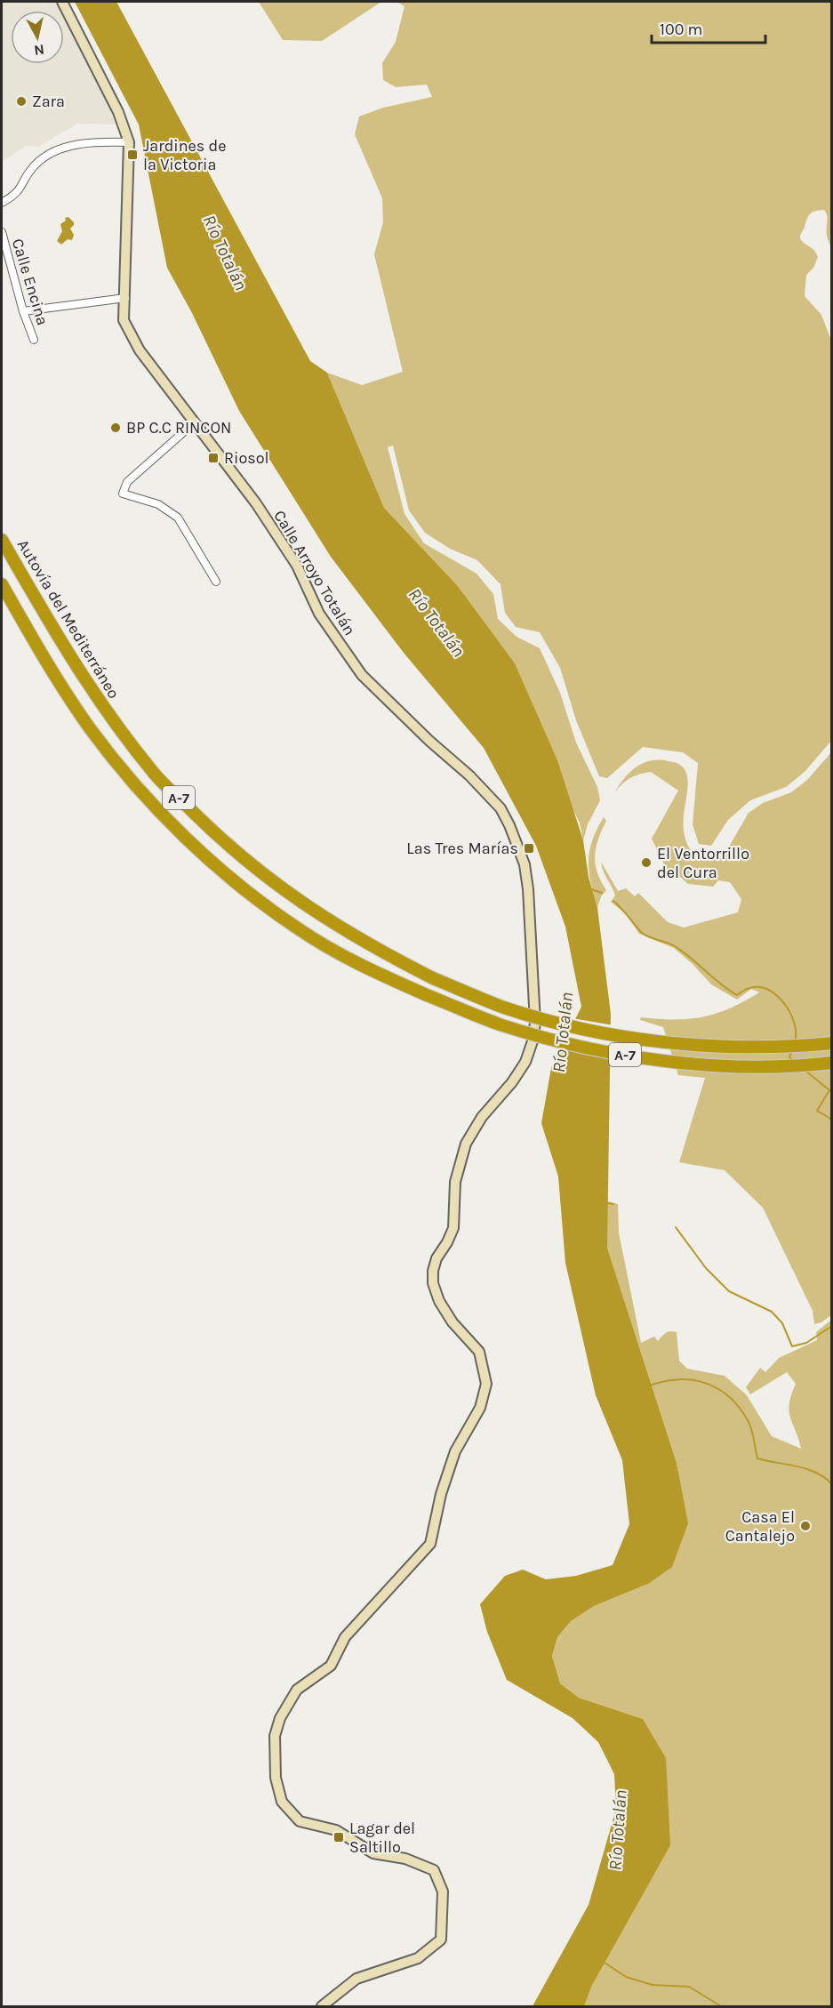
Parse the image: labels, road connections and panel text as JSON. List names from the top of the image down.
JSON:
{
  "streets": {
    "highway": ["Autovía del Mediterráneo", "A-7"],
    "street": ["Calle Encina", "Calle Arroyo Totalán"]
  },
  "water": ["Río Totalán"],
  "places": {
    "other": [
      "Zara",
      "BP C.C RINCON",
      "El Ventorrillo del Cura",
      "Casa El Cantalejo"
    ],
    "transit": [
      "Jardines de la Victoria",
      "Riosol",
      "Las Tres Marías",
      "Lagar del Saltillo"
    ]
  },
  "scale_bar": "100 m",
  "north": "bottom"
}
